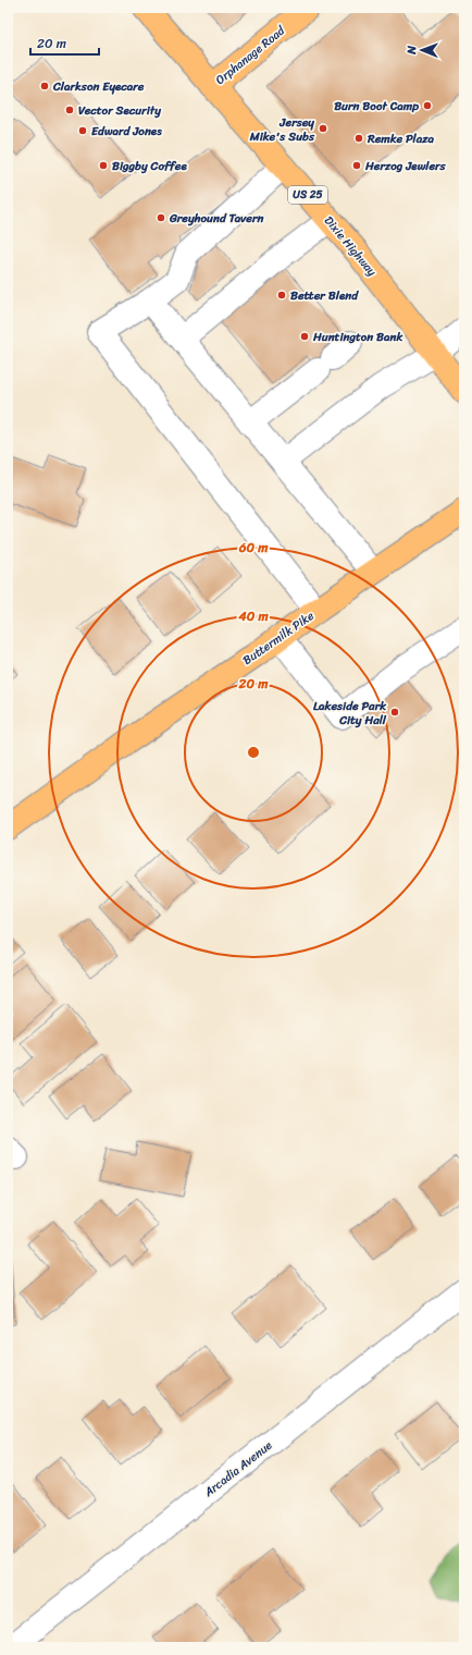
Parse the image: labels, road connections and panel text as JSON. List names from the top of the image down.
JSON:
{
  "streets": {
    "main road": [
      "Orphanage Road",
      "US 25",
      "Dixie Highway",
      "Buttermilk Pike"
    ],
    "street": ["Arcadia Avenue"]
  },
  "crossings": [
    ["Orphanage Road", "Dixie Highway"]
  ],
  "places": [
    "Clarkson Eyecare",
    "Burn Boot Camp",
    "Vector Security",
    "Jersey Mike's Subs",
    "Edward Jones",
    "Remke Plaza",
    "Biggby Coffee",
    "Herzog Jewlers",
    "Greyhound Tavern",
    "Better Blend",
    "Huntington Bank",
    "Lakeside Park City Hall"
  ],
  "scale_bar": "20 m",
  "north": "left",
  "rings": ["60 m", "40 m", "20 m"]
}
